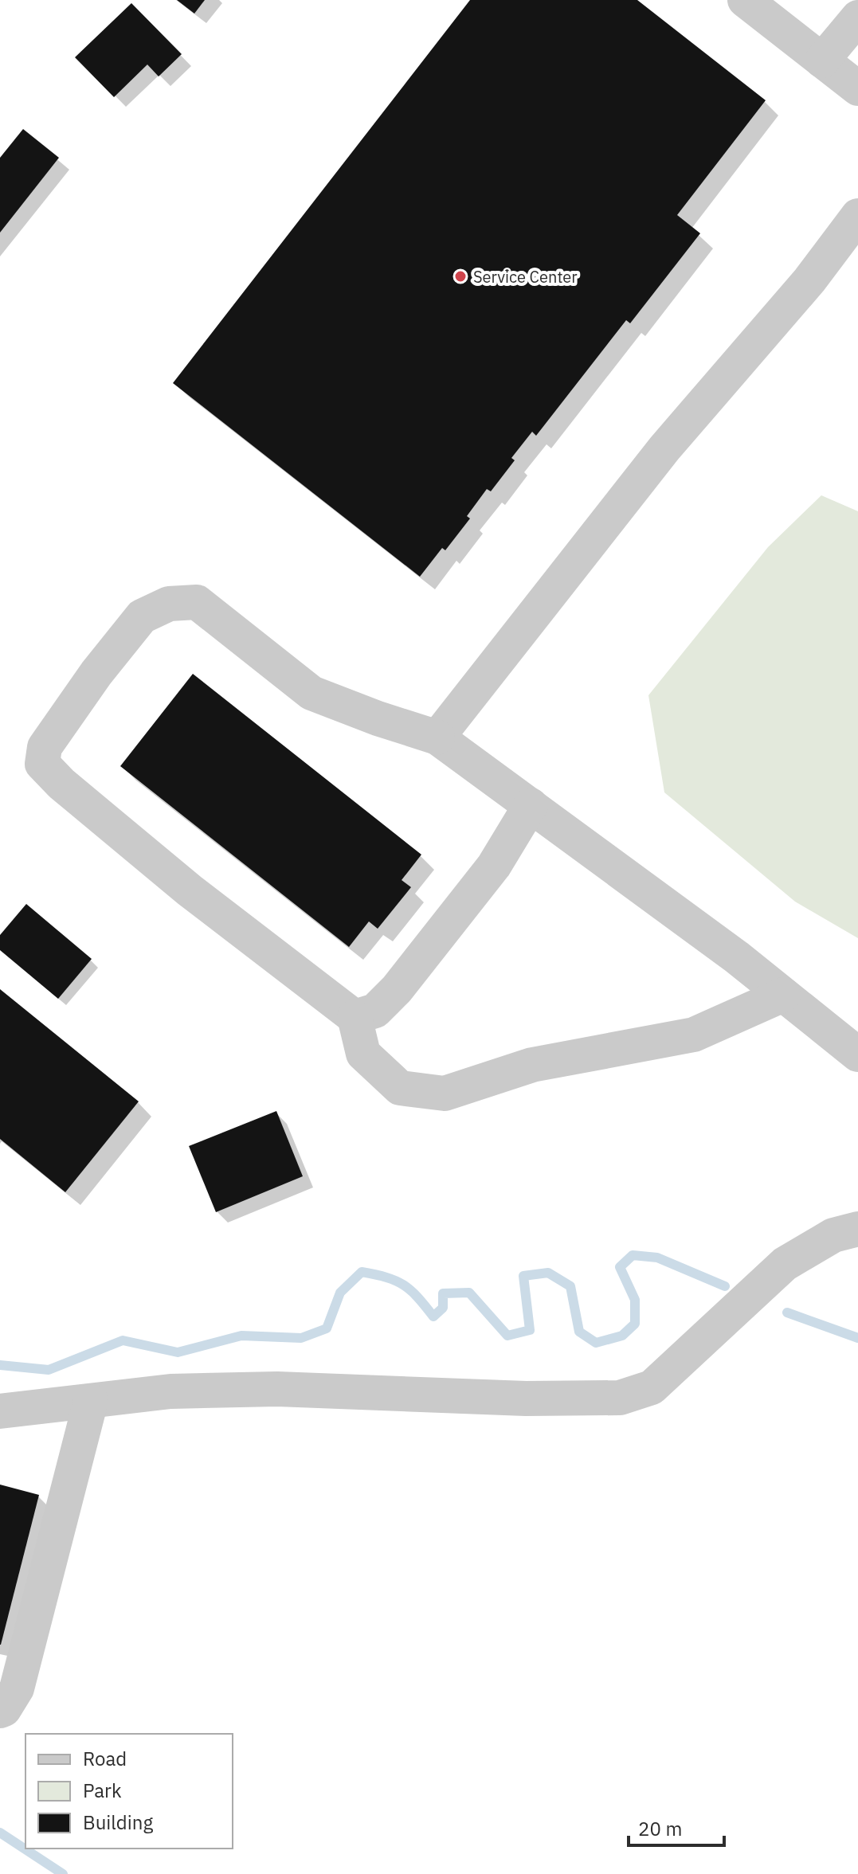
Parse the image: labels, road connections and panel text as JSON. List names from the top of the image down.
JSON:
{
  "places": ["Service Center"],
  "legend": ["Road", "Park", "Building"],
  "scale_bar": "20 m"
}
